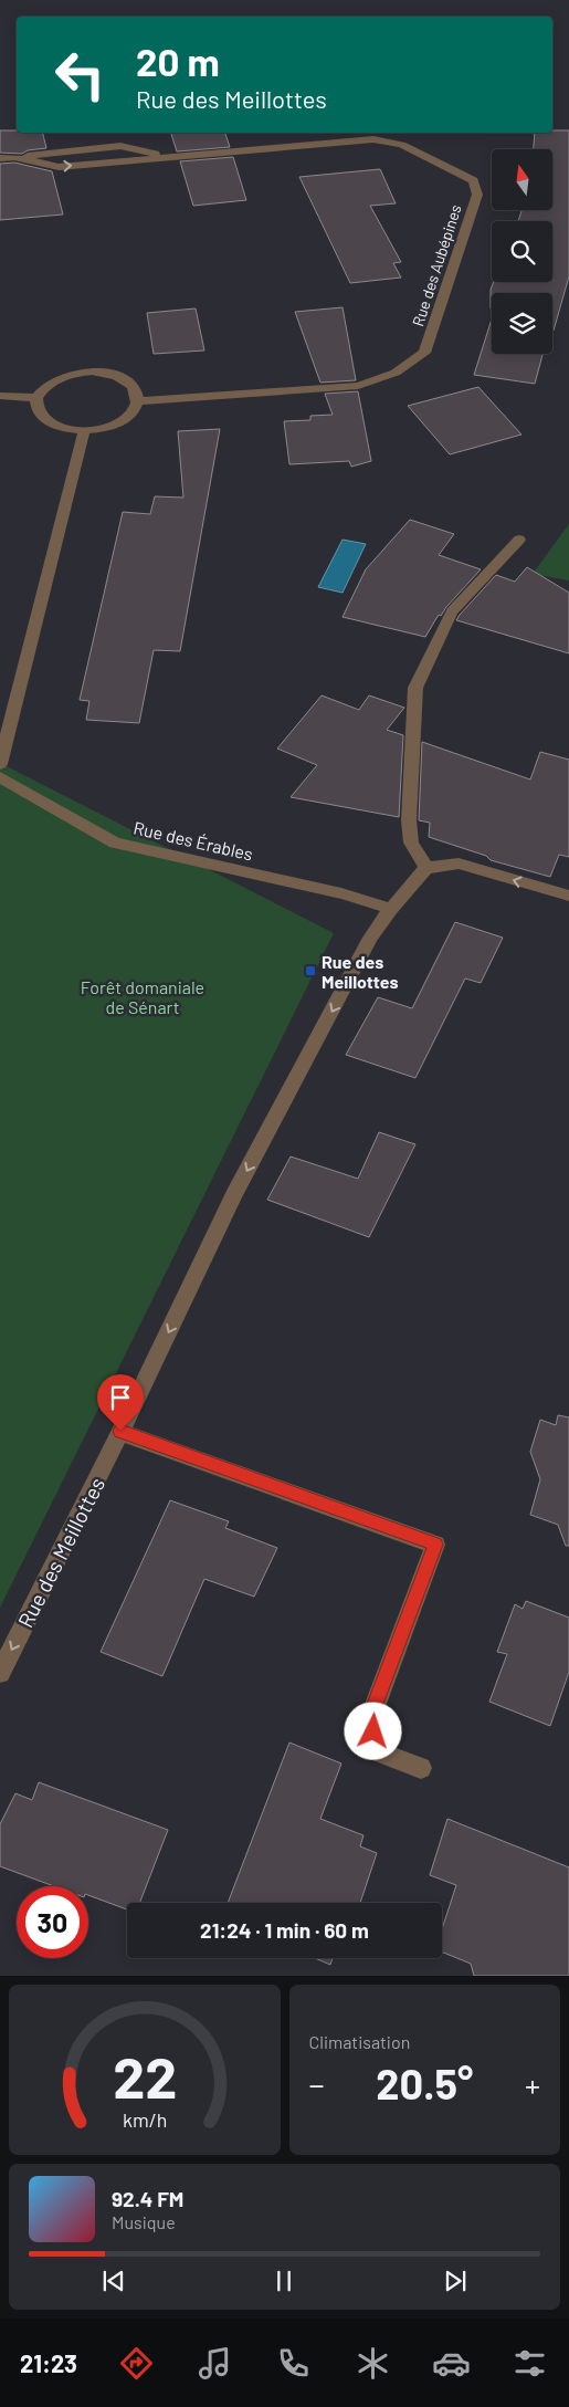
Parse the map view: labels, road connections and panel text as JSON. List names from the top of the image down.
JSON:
{
  "streets": {
    "street": ["Rue des Aubépines", "Rue des Érables", "Rue des Meillottes"]
  },
  "crossings": [
    ["Rue des Érables", "Rue des Meillottes"]
  ],
  "one_way": ["Rue des Meillottes"],
  "parks": ["Forêt domaniale de Sénart"],
  "places": {
    "transit": ["Rue des Meillottes"]
  },
  "north": "top",
  "page": {
    "turn": ["20 m", "Rue des Meillottes"],
    "limit": "30",
    "trip": "21:24 · 1 min · 60 m",
    "tile": "Climatisation",
    "heat": ["−", "20.5°", "+"],
    "song": ["92.4 FM", "Musique"],
    "tabs": "21:23",
    "gauge": ["22", "km/h"]
  }
}
